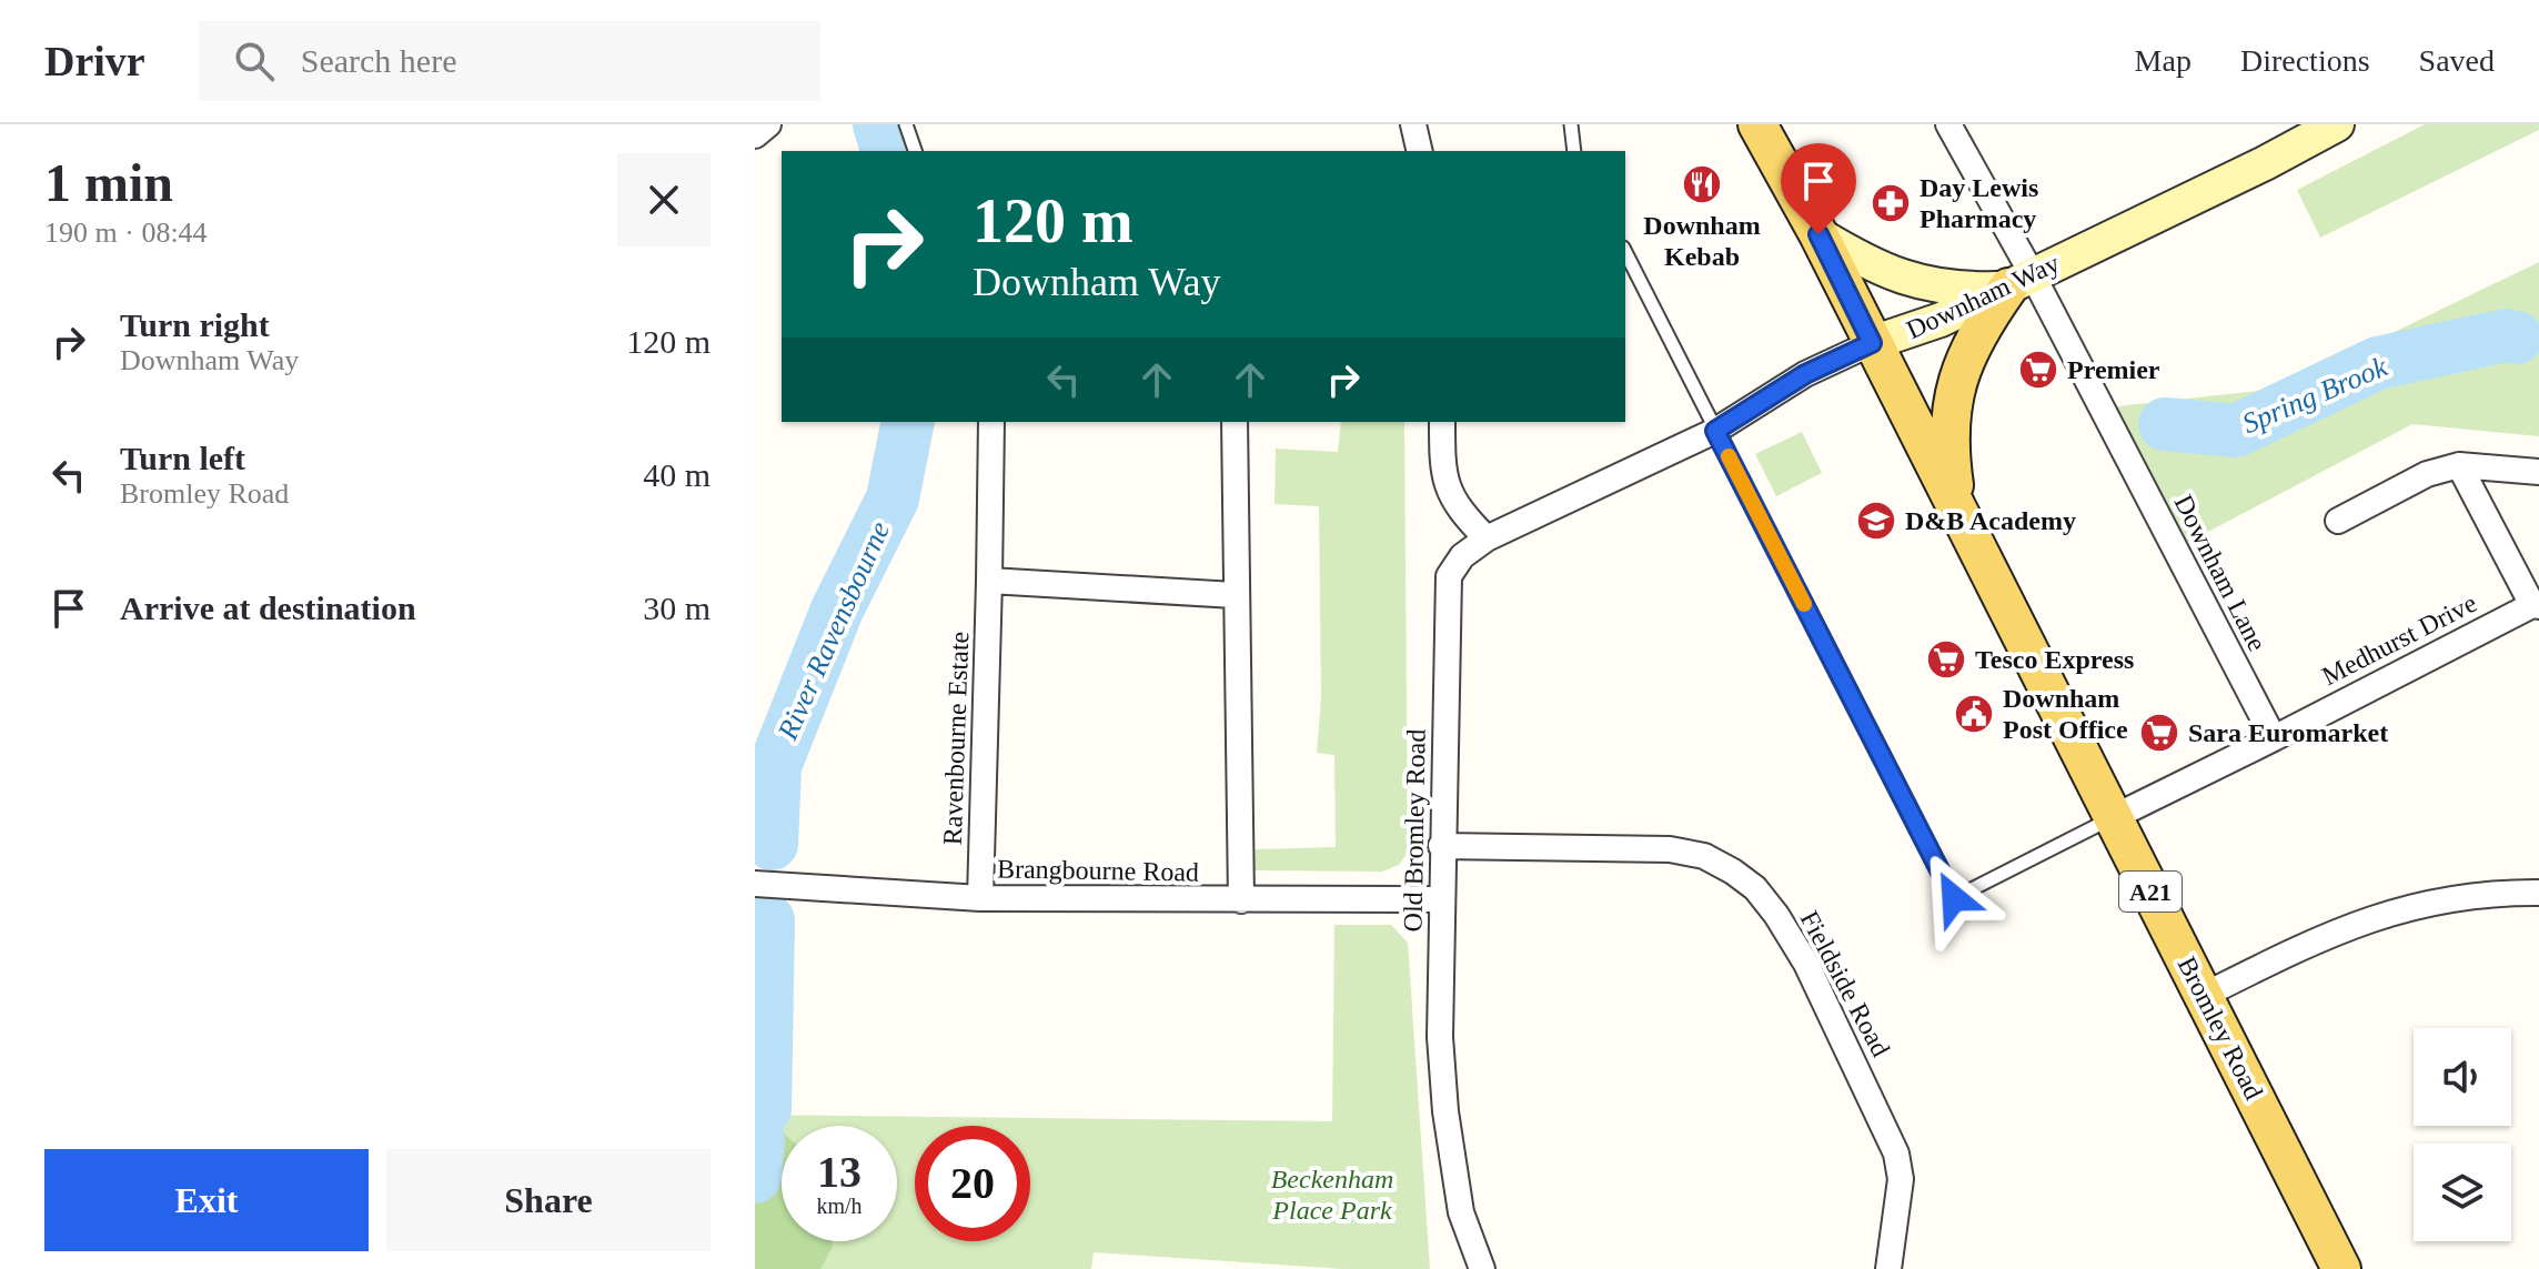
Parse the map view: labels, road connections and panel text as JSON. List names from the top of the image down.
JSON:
{
  "streets": {
    "main road": ["A21", "Bromley Road"],
    "street": [
      "Downham Way",
      "Downham Lane",
      "Medhurst Drive",
      "Ravenbourne Estate",
      "Old Bromley Road",
      "Brangbourne Road",
      "Fieldside Road"
    ]
  },
  "crossings": [
    ["Downham Way", "Downham Lane"],
    ["Downham Way", "Old Bromley Road"],
    ["Downham Way", "Bromley Road"],
    ["Downham Lane", "Medhurst Drive"],
    ["Ravenbourne Estate", "Brangbourne Road"],
    ["Old Bromley Road", "Brangbourne Road"],
    ["Old Bromley Road", "Fieldside Road"]
  ],
  "water": ["Spring Brook", "River Ravensbourne"],
  "parks": ["Beckenham Place Park"],
  "places": {
    "restaurant": ["Downham Kebab"],
    "pharmacy": ["Day Lewis Pharmacy"],
    "supermarket": ["Premier", "Tesco Express", "Sara Euromarket"],
    "school or university": ["D&B Academy"],
    "public building": ["Downham Post Office"]
  },
  "page": {
    "header": "Drivr",
    "search": "Search here",
    "nav": ["Map", "Directions", "Saved"],
    "heading": ["1 min", "190 m · 08:44"],
    "turn": ["120 m", "Downham Way"],
    "list": [
      {
        "name": "Turn right",
        "note": "Downham Way",
        "value": "120 m"
      },
      {
        "name": "Turn left",
        "note": "Bromley Road",
        "value": "40 m"
      },
      {
        "name": "Arrive at destination",
        "value": "30 m"
      }
    ],
    "speed": "13 km/h",
    "limit": "20",
    "buttons": ["Exit", "Share"]
  }
}
